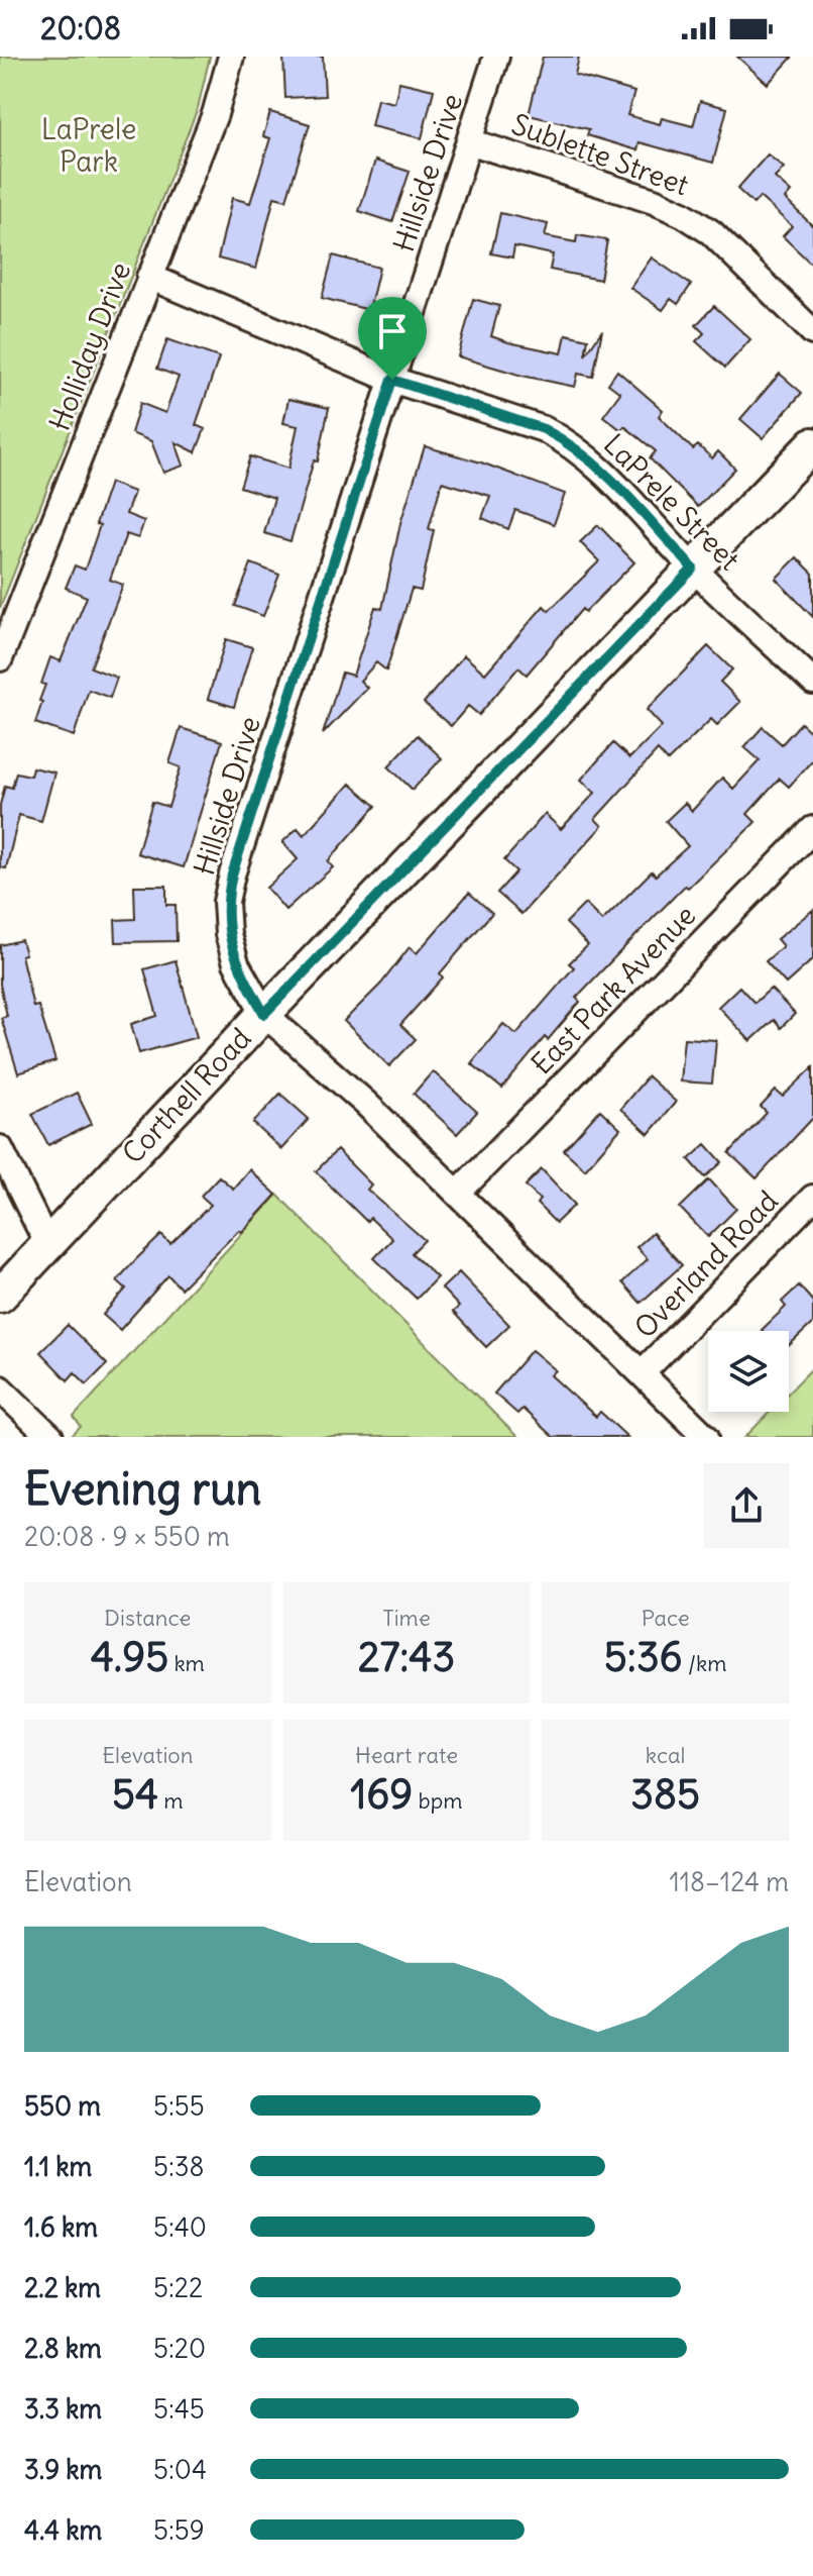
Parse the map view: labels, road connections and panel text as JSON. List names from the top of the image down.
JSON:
{
  "streets": {
    "street": [
      "Sublette Street",
      "Hillside Drive",
      "Holliday Drive",
      "LaPrele Street",
      "East Park Avenue",
      "Corthell Road",
      "Overland Road"
    ]
  },
  "crossings": [
    ["Sublette Street", "Hillside Drive"],
    ["Hillside Drive", "LaPrele Street"],
    ["Hillside Drive", "East Park Avenue"],
    ["Hillside Drive", "Corthell Road"],
    ["Hillside Drive", "Overland Road"],
    ["Holliday Drive", "LaPrele Street"],
    ["LaPrele Street", "Corthell Road"]
  ],
  "parks": ["LaPrele Park"],
  "page": {
    "status": "20:08",
    "heading": ["Evening run", "20:08 · 9 × 550 m"],
    "stats": [
      ["Distance", "4.95 km"],
      ["Time", "27:43"],
      ["Pace", "5:36 /km"],
      ["Elevation", "54 m"],
      ["Heart rate", "169 bpm"],
      ["kcal", "385"]
    ],
    "chart": ["Elevation", "118–124 m"],
    "list": [
      {
        "name": "550 m",
        "note": "5:55"
      },
      {
        "name": "1.1 km",
        "note": "5:38"
      },
      {
        "name": "1.6 km",
        "note": "5:40"
      },
      {
        "name": "2.2 km",
        "note": "5:22"
      },
      {
        "name": "2.8 km",
        "note": "5:20"
      },
      {
        "name": "3.3 km",
        "note": "5:45"
      },
      {
        "name": "3.9 km",
        "note": "5:04"
      },
      {
        "name": "4.4 km",
        "note": "5:59"
      }
    ]
  }
}
